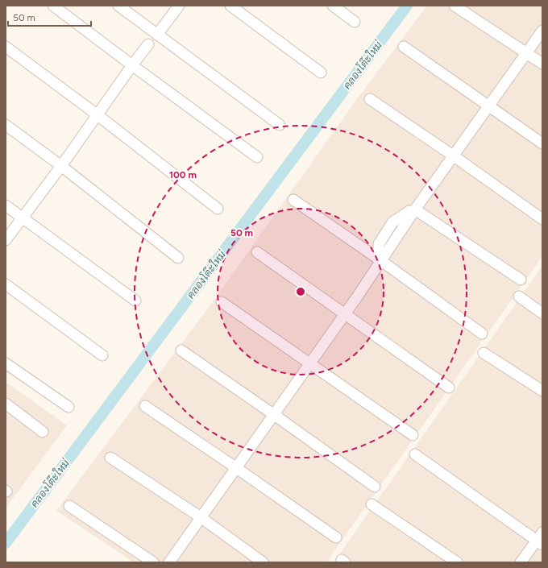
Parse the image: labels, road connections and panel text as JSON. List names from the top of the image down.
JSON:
{
  "water": ["คลองโต๊ะใหม่"],
  "scale_bar": "50 m",
  "rings": ["100 m", "50 m"]
}
